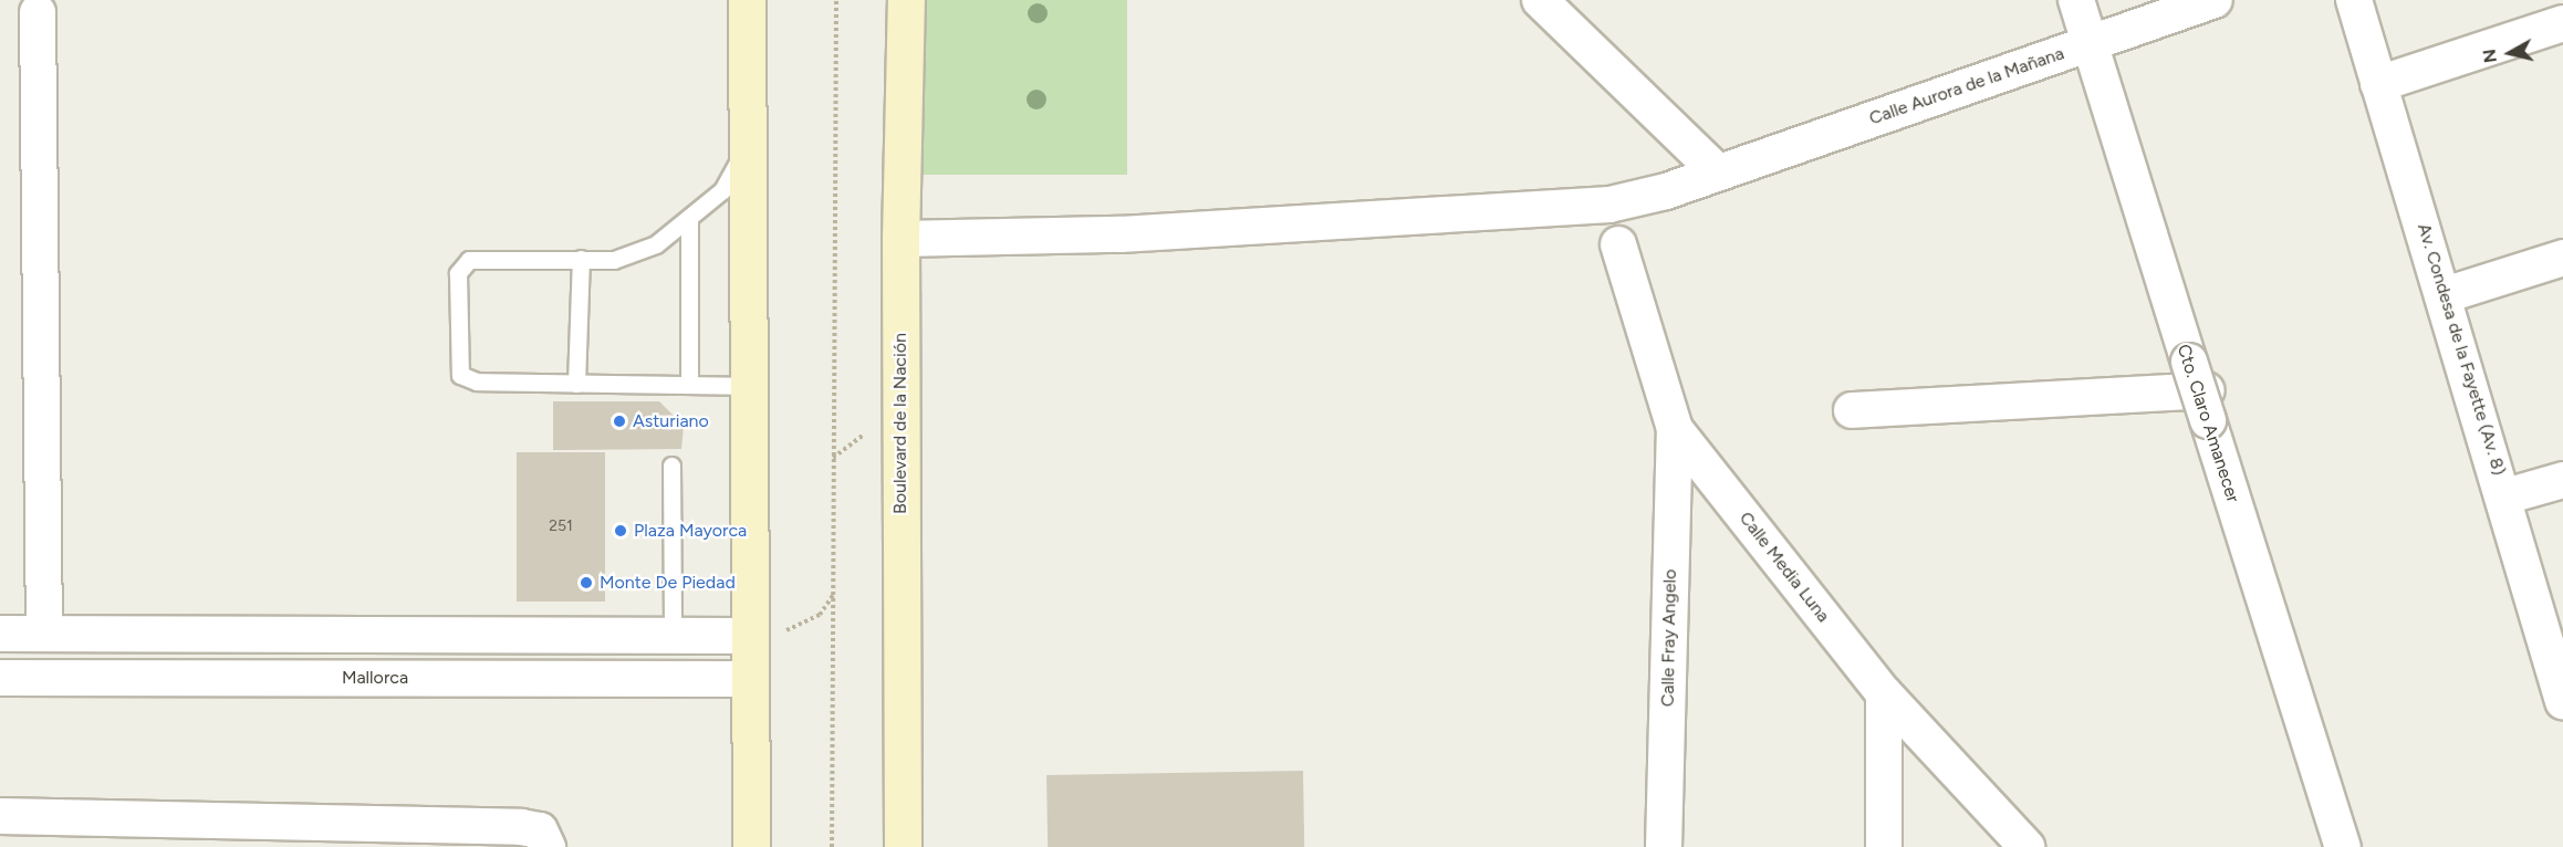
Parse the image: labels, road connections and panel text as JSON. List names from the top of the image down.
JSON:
{
  "streets": {
    "main road": ["Boulevard de la Nación"],
    "street": [
      "Calle Aurora de la Mañana",
      "Av. Condesa de la Fayette (Av. 8)",
      "Cto. Claro Amanecer",
      "Calle Media Luna",
      "Calle Fray Angelo",
      "Mallorca"
    ]
  },
  "crossings": [
    ["Calle Aurora de la Mañana", "Boulevard de la Nación"],
    ["Calle Aurora de la Mañana", "Cto. Claro Amanecer"],
    ["Calle Media Luna", "Calle Fray Angelo"]
  ],
  "places": ["Asturiano", "Plaza Mayorca", "Monte De Piedad"],
  "house_numbers": ["251"],
  "north": "left"
}
